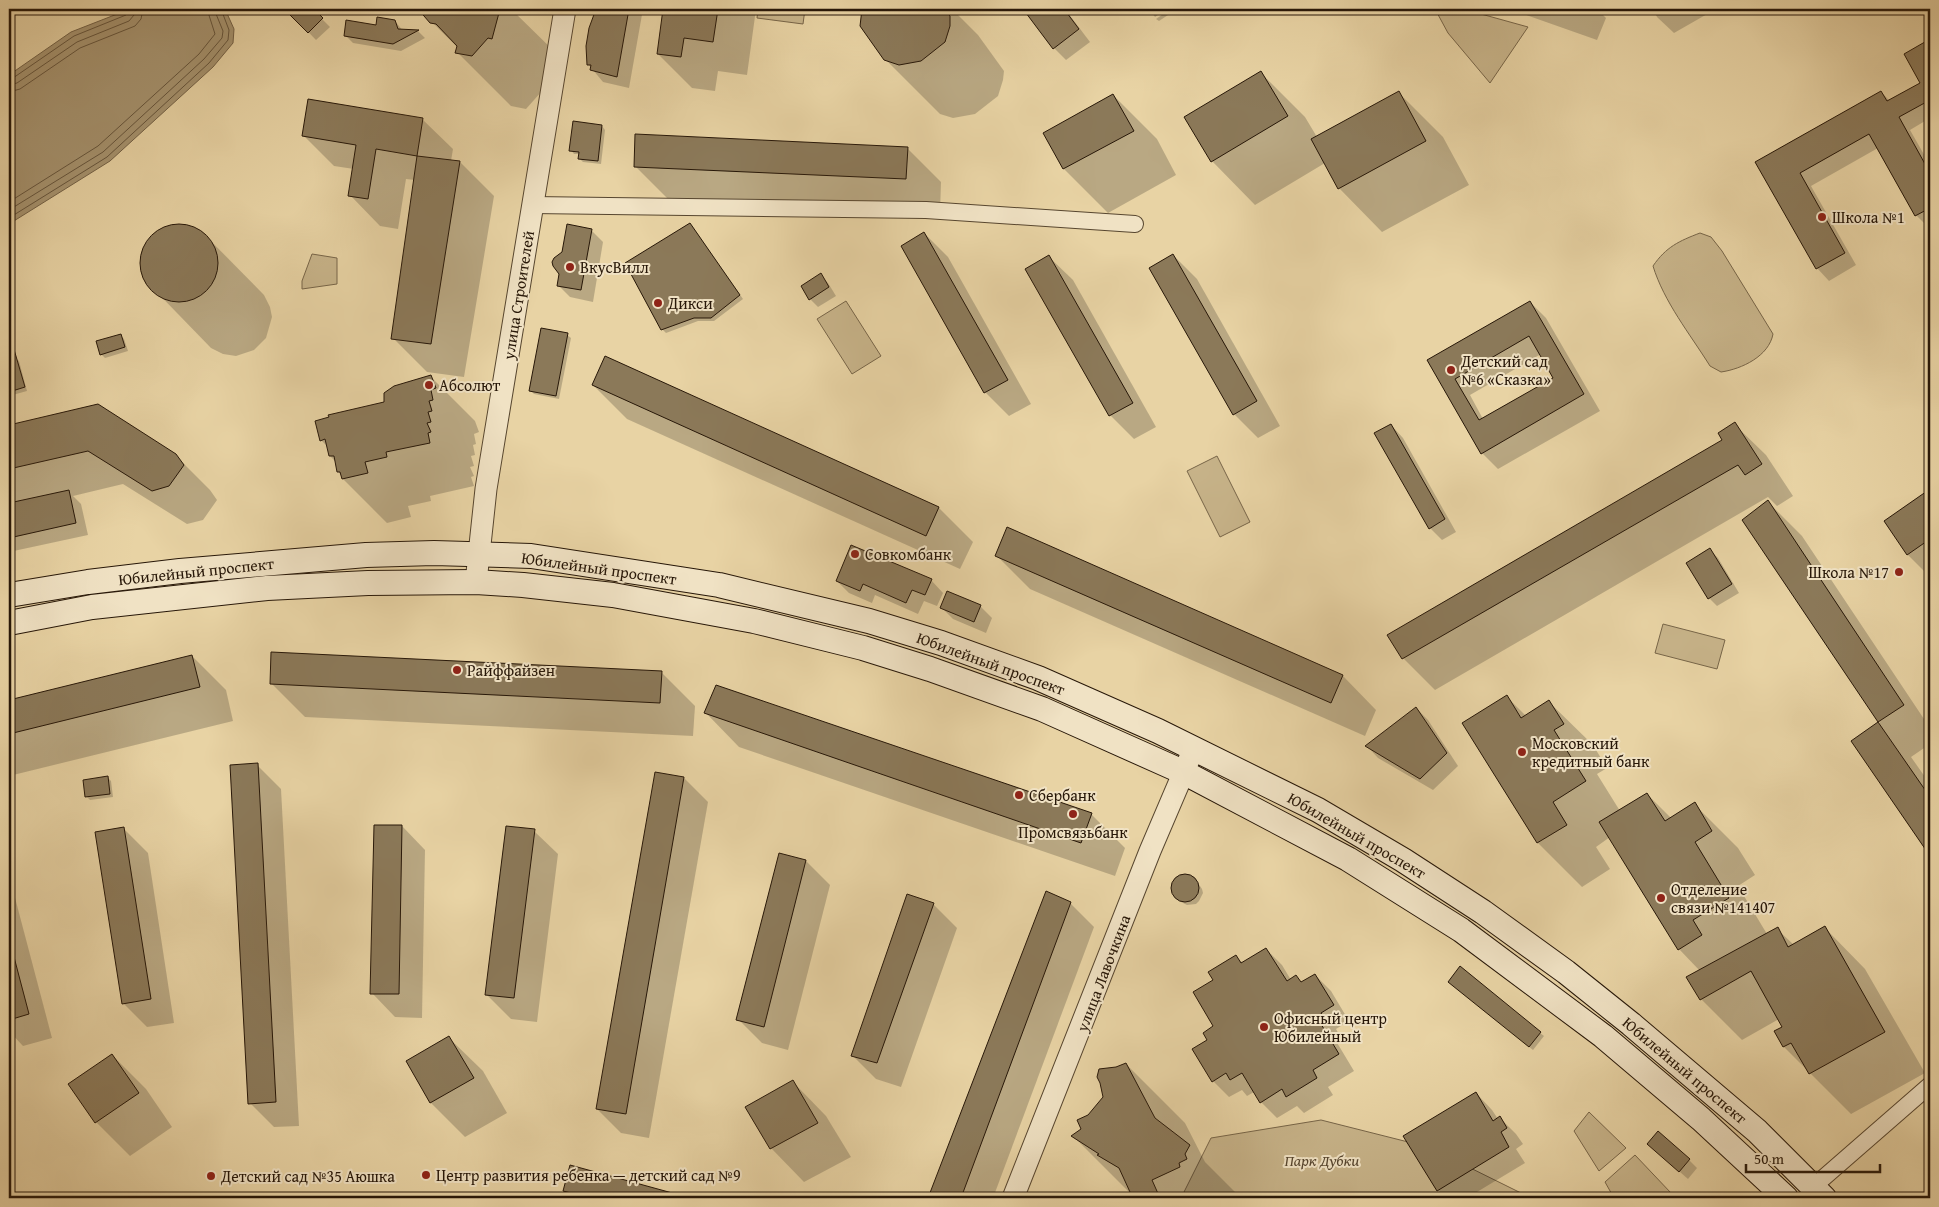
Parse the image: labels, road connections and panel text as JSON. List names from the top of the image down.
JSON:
{
  "streets": {
    "main road": ["Юбилейный проспект"],
    "street": ["улица Строителей", "улица Лавочкина"]
  },
  "crossings": [
    ["улица Строителей", "Юбилейный проспект"],
    ["Юбилейный проспект", "улица Лавочкина"]
  ],
  "parks": ["Парк Дубки"],
  "places": [
    "Школа №1",
    "ВкусВилл",
    "Дикси",
    "Детский сад №6 «Сказка»",
    "Абсолют",
    "Совкомбанк",
    "Школа №17",
    "Райффайзен",
    "Московский кредитный банк",
    "Сбербанк",
    "Промсвязьбанк",
    "Отделение связи №141407",
    "Офисный центр Юбилейный",
    "Центр развития ребенка — детский сад №9",
    "Детский сад №35 Аюшка"
  ],
  "scale_bar": "50 m"
}
